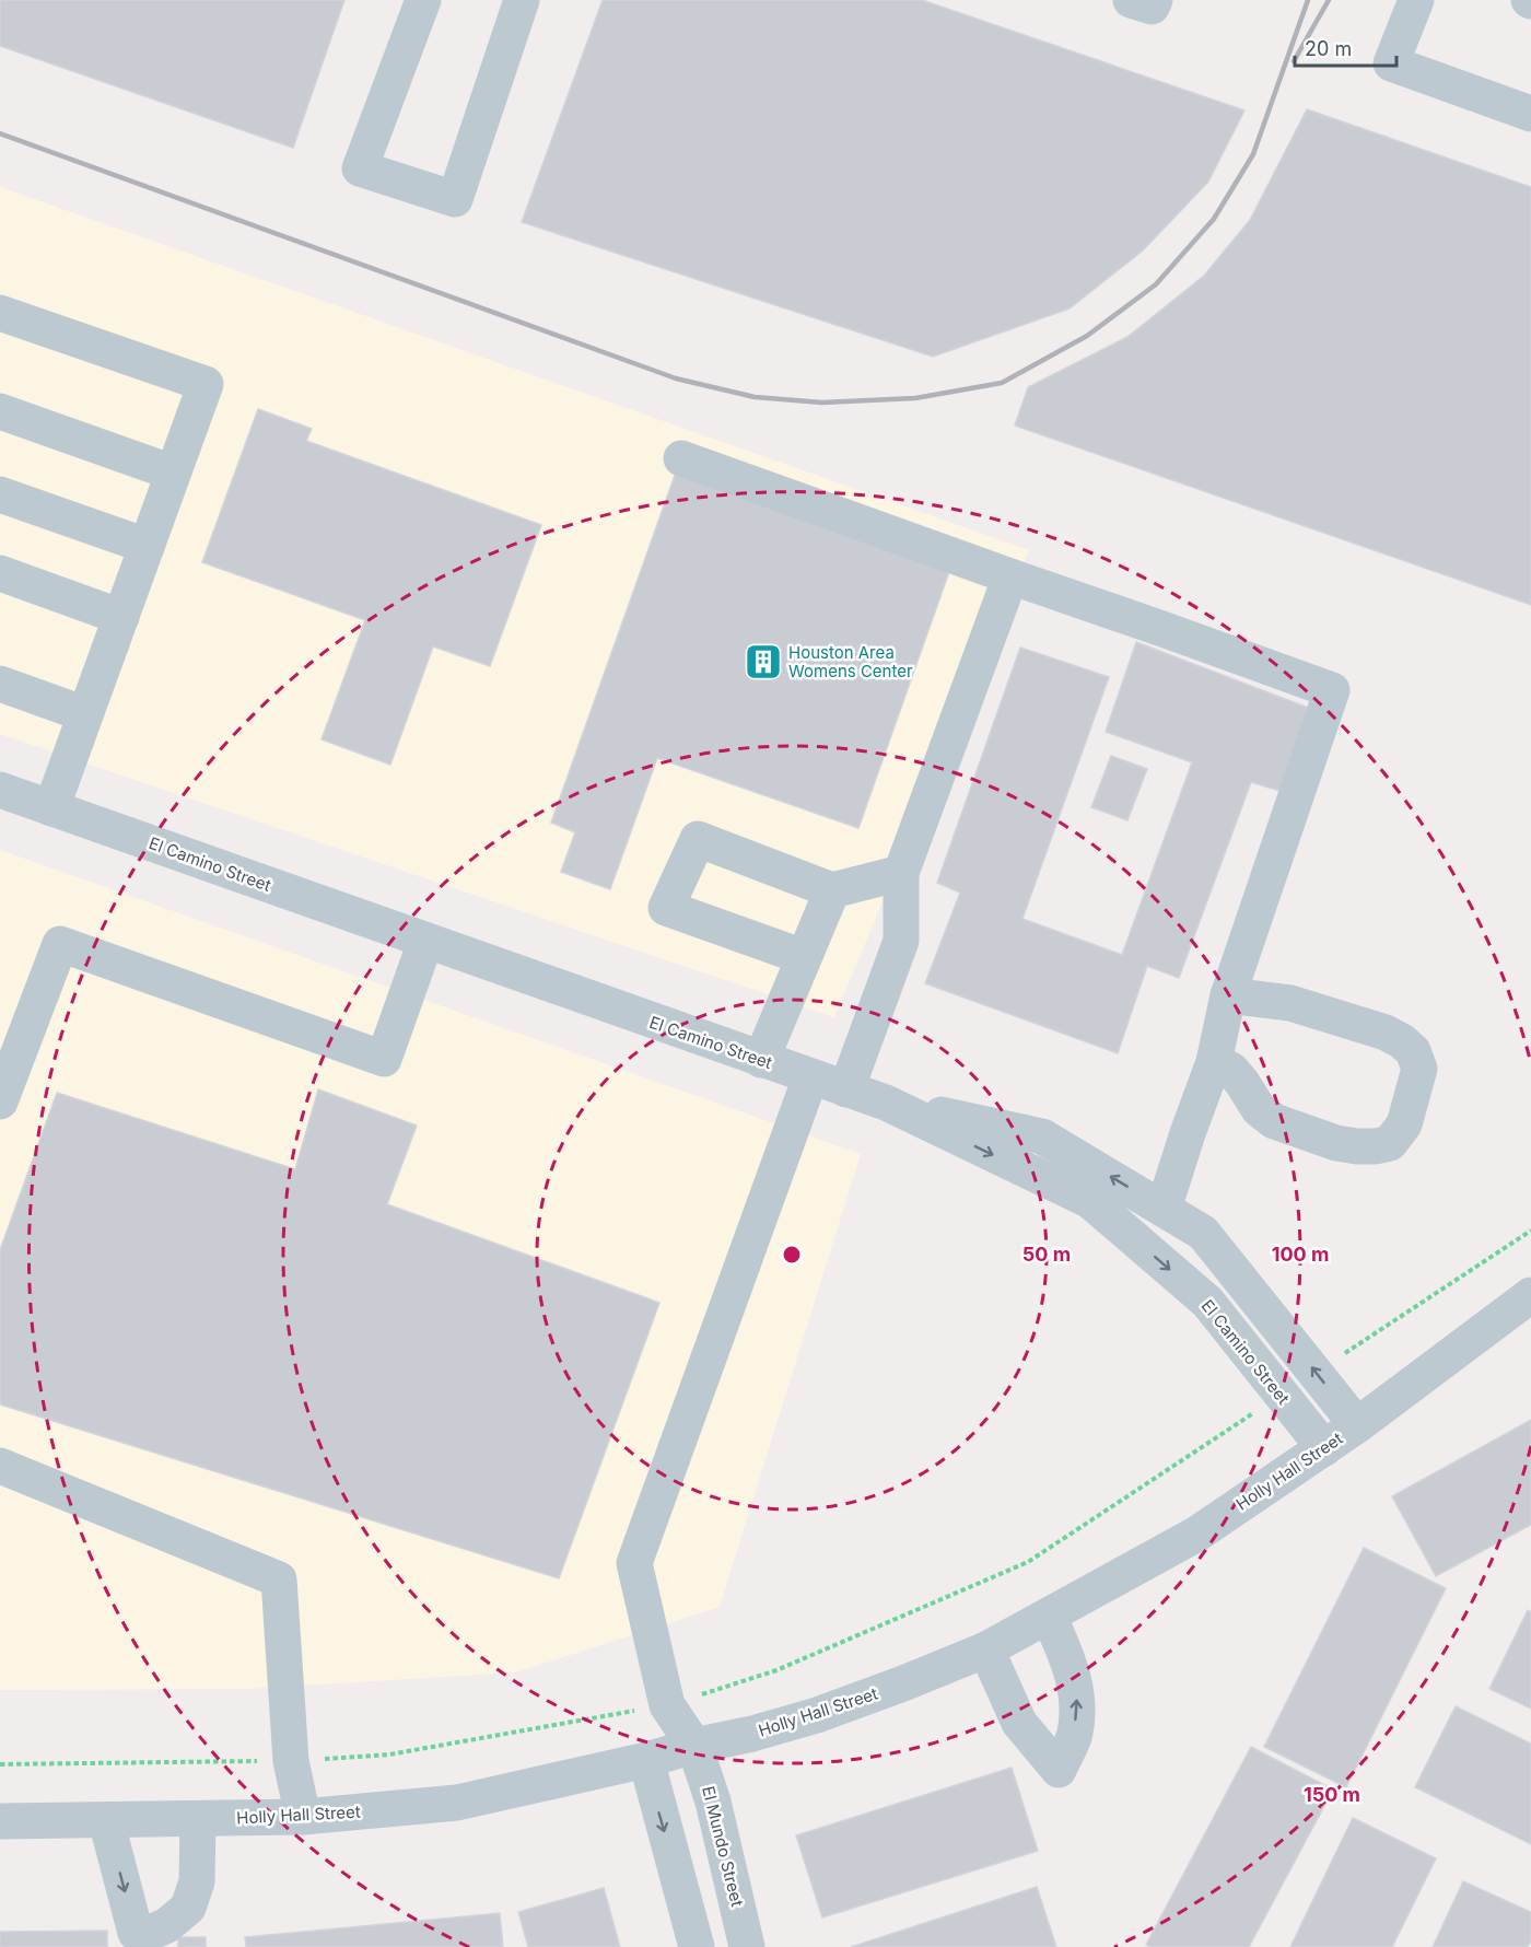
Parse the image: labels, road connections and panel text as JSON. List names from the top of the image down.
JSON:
{
  "streets": {
    "street": ["El Camino Street", "Holly Hall Street", "El Mundo Street"]
  },
  "crossings": [
    ["El Camino Street", "Holly Hall Street"],
    ["Holly Hall Street", "El Mundo Street"]
  ],
  "places": {
    "building": ["Houston Area Womens Center"]
  },
  "scale_bar": "20 m",
  "rings": ["50 m", "100 m", "150 m"]
}
